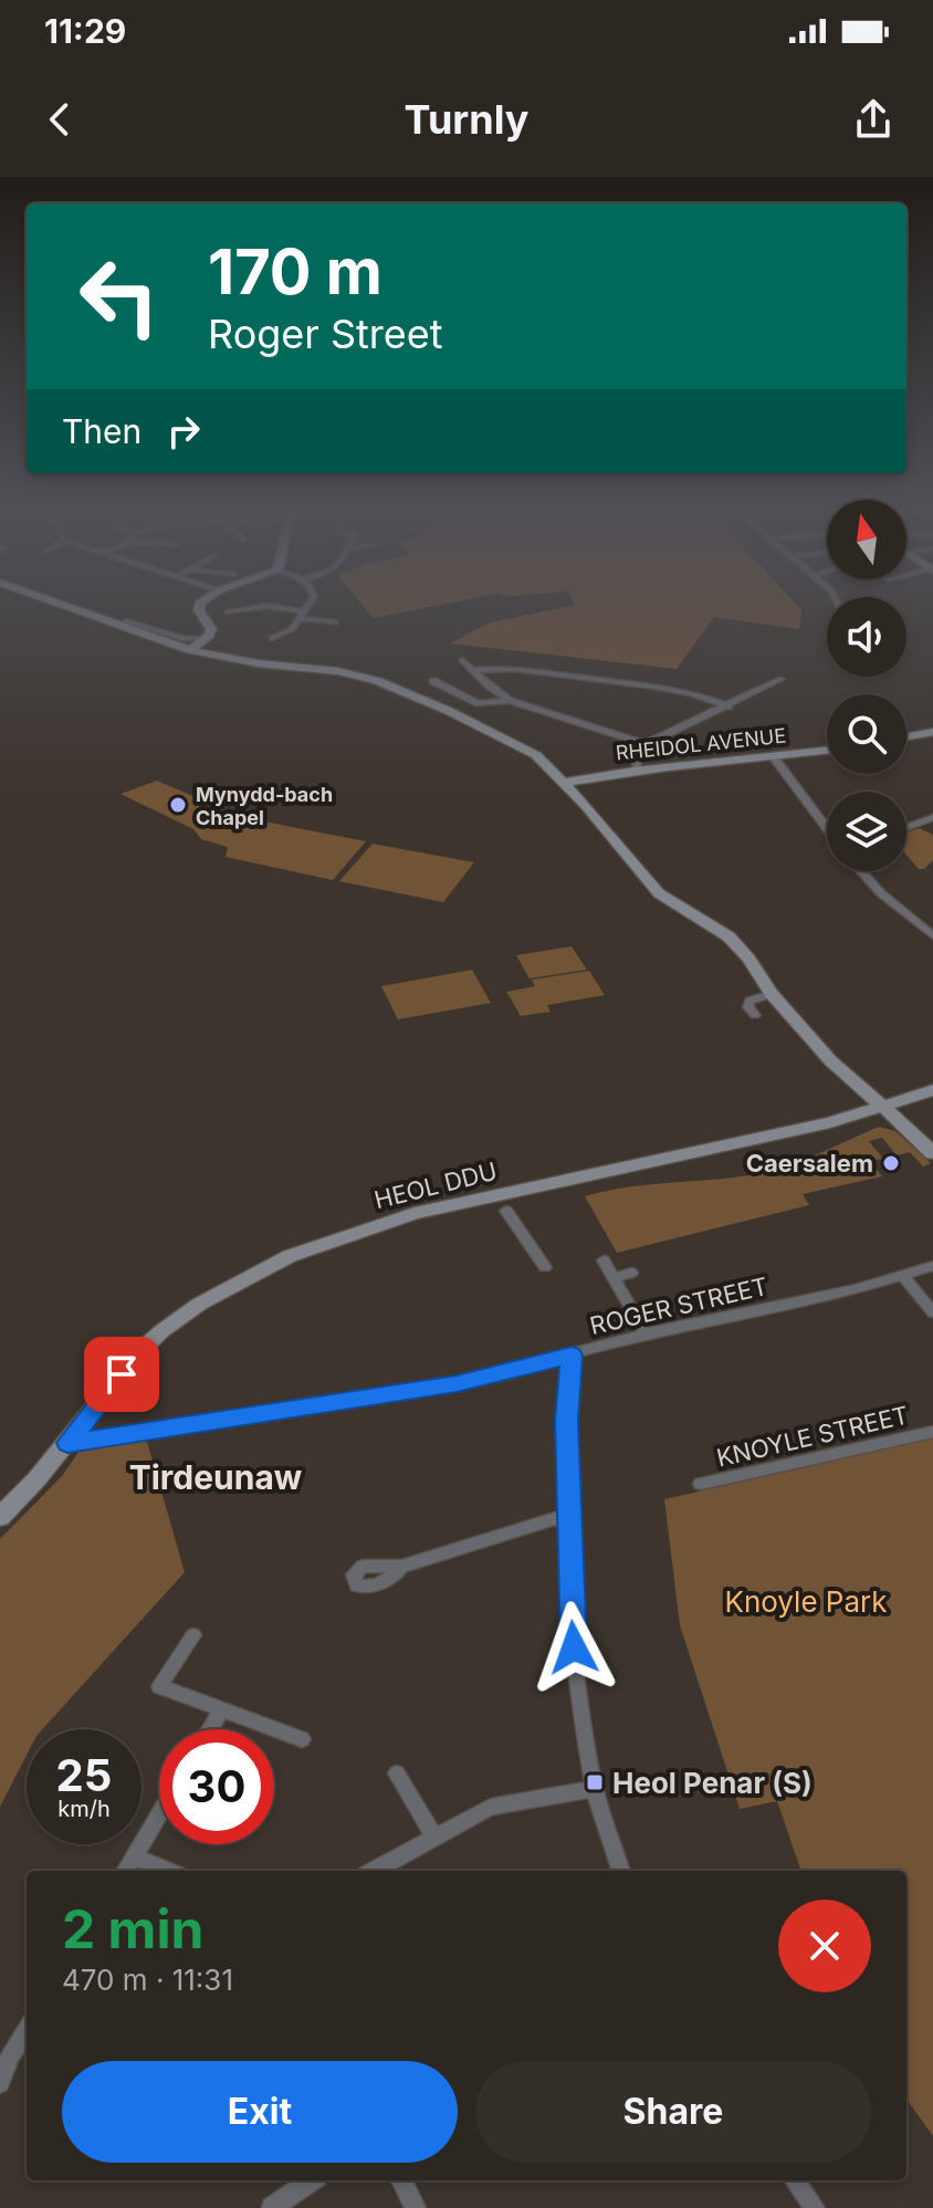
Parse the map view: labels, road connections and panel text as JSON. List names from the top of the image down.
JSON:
{
  "streets": {
    "street": [
      "RHEIDOL AVENUE",
      "HEOL DDU",
      "ROGER STREET",
      "KNOYLE STREET"
    ]
  },
  "crossings": [
    ["HEOL DDU", "ROGER STREET"]
  ],
  "districts": ["Tirdeunaw"],
  "parks": ["Knoyle Park"],
  "places": {
    "other": ["Mynydd-bach Chapel", "Caersalem"],
    "transit": ["Heol Penar (S)"]
  },
  "north": "top",
  "page": {
    "status": "11:29",
    "header": "Turnly",
    "turn": ["170 m", "Roger Street"],
    "then": "Then",
    "speed": "25 km/h",
    "limit": "30",
    "heading": ["2 min", "470 m · 11:31"],
    "buttons": ["Exit", "Share"]
  }
}
